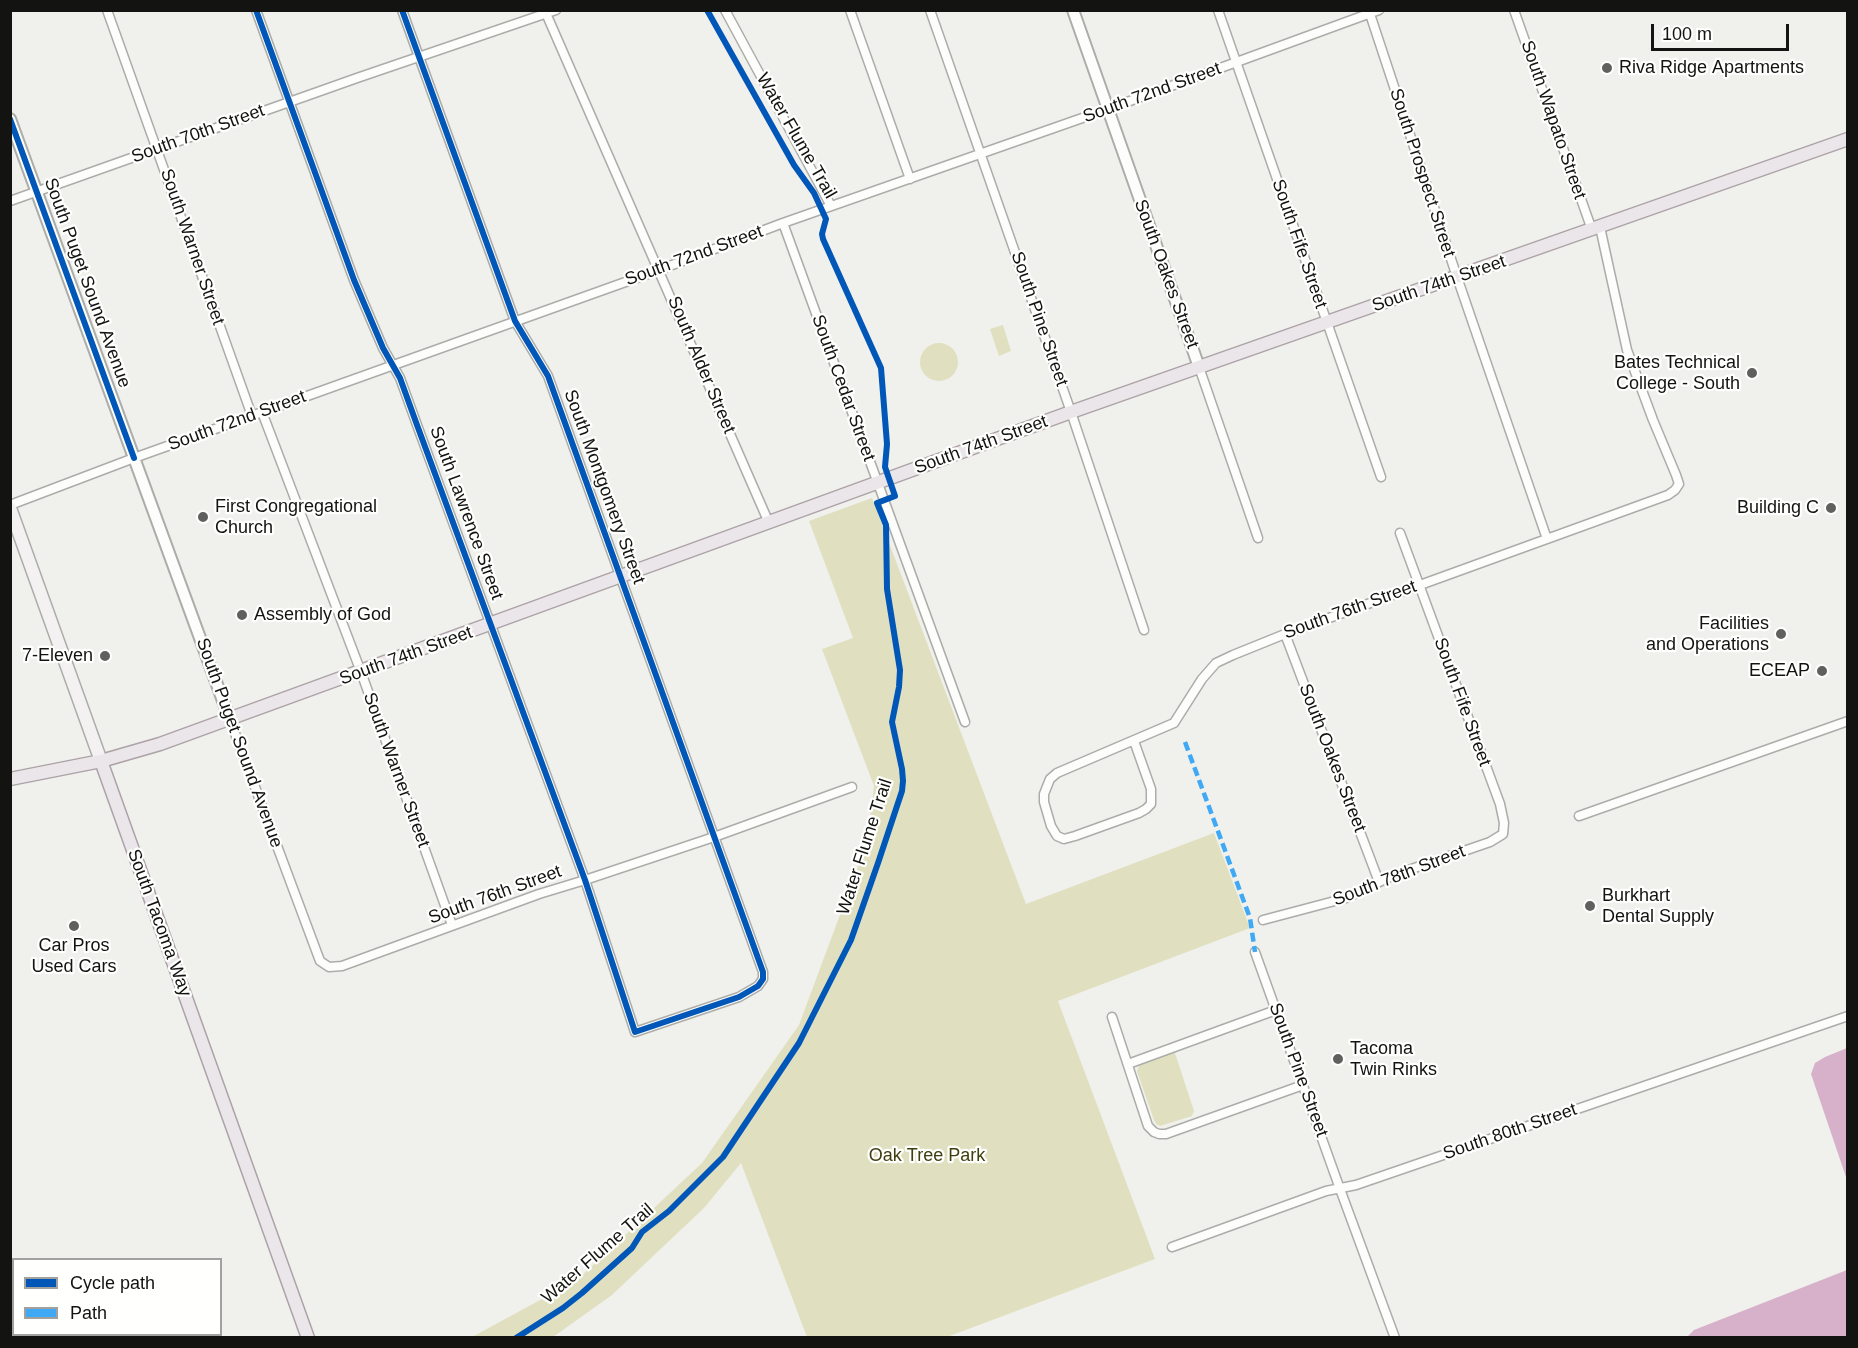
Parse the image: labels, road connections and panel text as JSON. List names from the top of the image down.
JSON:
{
  "streets": {
    "main road": ["South 74th Street", "South Tacoma Way"],
    "street": [
      "South 72nd Street",
      "South Wapato Street",
      "South 70th Street",
      "South Prospect Street",
      "South Fife Street",
      "South Warner Street",
      "South Oakes Street",
      "South Puget Sound Avenue",
      "South Pine Street",
      "South Alder Street",
      "South Cedar Street",
      "South Montgomery Street",
      "South Lawrence Street",
      "South 76th Street",
      "South 78th Street",
      "South 80th Street"
    ],
    "cycle path": ["Water Flume Trail"]
  },
  "crossings": [
    ["South 72nd Street", "South Prospect Street"],
    ["South 72nd Street", "South Fife Street"],
    ["South 72nd Street", "South Warner Street"],
    ["South 72nd Street", "South Oakes Street"],
    ["South 72nd Street", "South Puget Sound Avenue"],
    ["South 72nd Street", "South Pine Street"],
    ["South 72nd Street", "South Alder Street"],
    ["South 72nd Street", "South Cedar Street"],
    ["South 72nd Street", "South Montgomery Street"],
    ["South 72nd Street", "South Lawrence Street"],
    ["South 72nd Street", "South Tacoma Way"],
    ["South Wapato Street", "South 74th Street"],
    ["South Wapato Street", "South 76th Street"],
    ["South 70th Street", "South Warner Street"],
    ["South 70th Street", "South Puget Sound Avenue"],
    ["South 70th Street", "South Alder Street"],
    ["South 70th Street", "South Montgomery Street"],
    ["South 70th Street", "South Lawrence Street"],
    ["South Prospect Street", "South 74th Street"],
    ["South Prospect Street", "South 76th Street"],
    ["South Fife Street", "South 74th Street"],
    ["South Fife Street", "South 76th Street"],
    ["South Fife Street", "South 78th Street"],
    ["South Warner Street", "South 74th Street"],
    ["South Warner Street", "South 76th Street"],
    ["South Oakes Street", "South 74th Street"],
    ["South Oakes Street", "South 76th Street"],
    ["South Oakes Street", "South 78th Street"],
    ["South Puget Sound Avenue", "South 74th Street"],
    ["South Puget Sound Avenue", "South 76th Street"],
    ["South 74th Street", "South Pine Street"],
    ["South 74th Street", "South Alder Street"],
    ["South 74th Street", "South Cedar Street"],
    ["South 74th Street", "South Montgomery Street"],
    ["South 74th Street", "South Lawrence Street"],
    ["South 74th Street", "South Tacoma Way"],
    ["South Pine Street", "South 80th Street"],
    ["South Montgomery Street", "South Lawrence Street"],
    ["South Montgomery Street", "South 76th Street"],
    ["South Lawrence Street", "South 76th Street"]
  ],
  "parks": ["Oak Tree Park"],
  "places": [
    "Riva Ridge Apartments",
    "Bates Technical College - South",
    "Building C",
    "First Congregational Church",
    "Assembly of God",
    "Facilities and Operations",
    "7-Eleven",
    "ECEAP",
    "Burkhart Dental Supply",
    "Car Pros Used Cars",
    "Tacoma Twin Rinks"
  ],
  "legend": ["Cycle path", "Path"],
  "scale_bar": "100 m"
}
